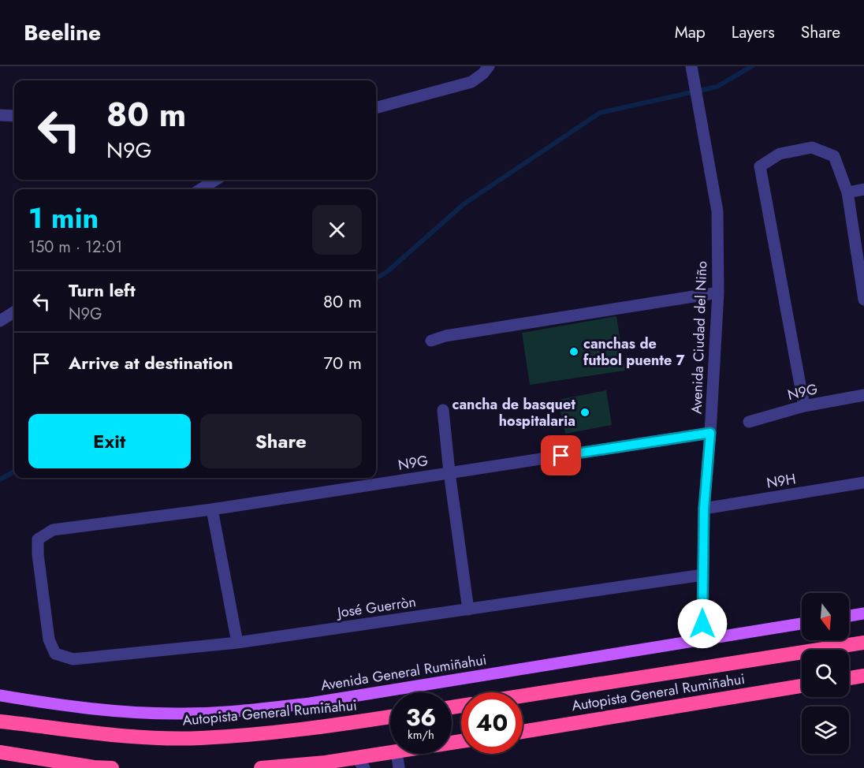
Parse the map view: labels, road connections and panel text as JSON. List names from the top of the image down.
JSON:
{
  "streets": {
    "highway": ["Autopista General Rumiñahui"],
    "main road": ["Avenida General Rumiñahui"],
    "street": [
      "Avenida Ciudad del Niño",
      "N9G",
      "N9H",
      "José Guerròn"
    ]
  },
  "crossings": [
    ["Avenida Ciudad del Niño", "N9G"],
    ["Avenida Ciudad del Niño", "N9H"],
    ["Avenida Ciudad del Niño", "José Guerròn"],
    ["Avenida Ciudad del Niño", "Avenida General Rumiñahui"],
    ["N9G", "José Guerròn"]
  ],
  "places": ["canchas de futbol puente 7", "cancha de basquet hospitalaria"],
  "north": "bottom",
  "page": {
    "header": "Beeline",
    "nav": ["Map", "Layers", "Share"],
    "turn": ["80 m", "N9G"],
    "heading": ["1 min", "150 m · 12:01"],
    "list": [
      {
        "name": "Turn left",
        "note": "N9G",
        "value": "80 m"
      },
      {
        "name": "Arrive at destination",
        "value": "70 m"
      }
    ],
    "buttons": ["Exit", "Share"],
    "speed": "36 km/h",
    "limit": "40"
  }
}
